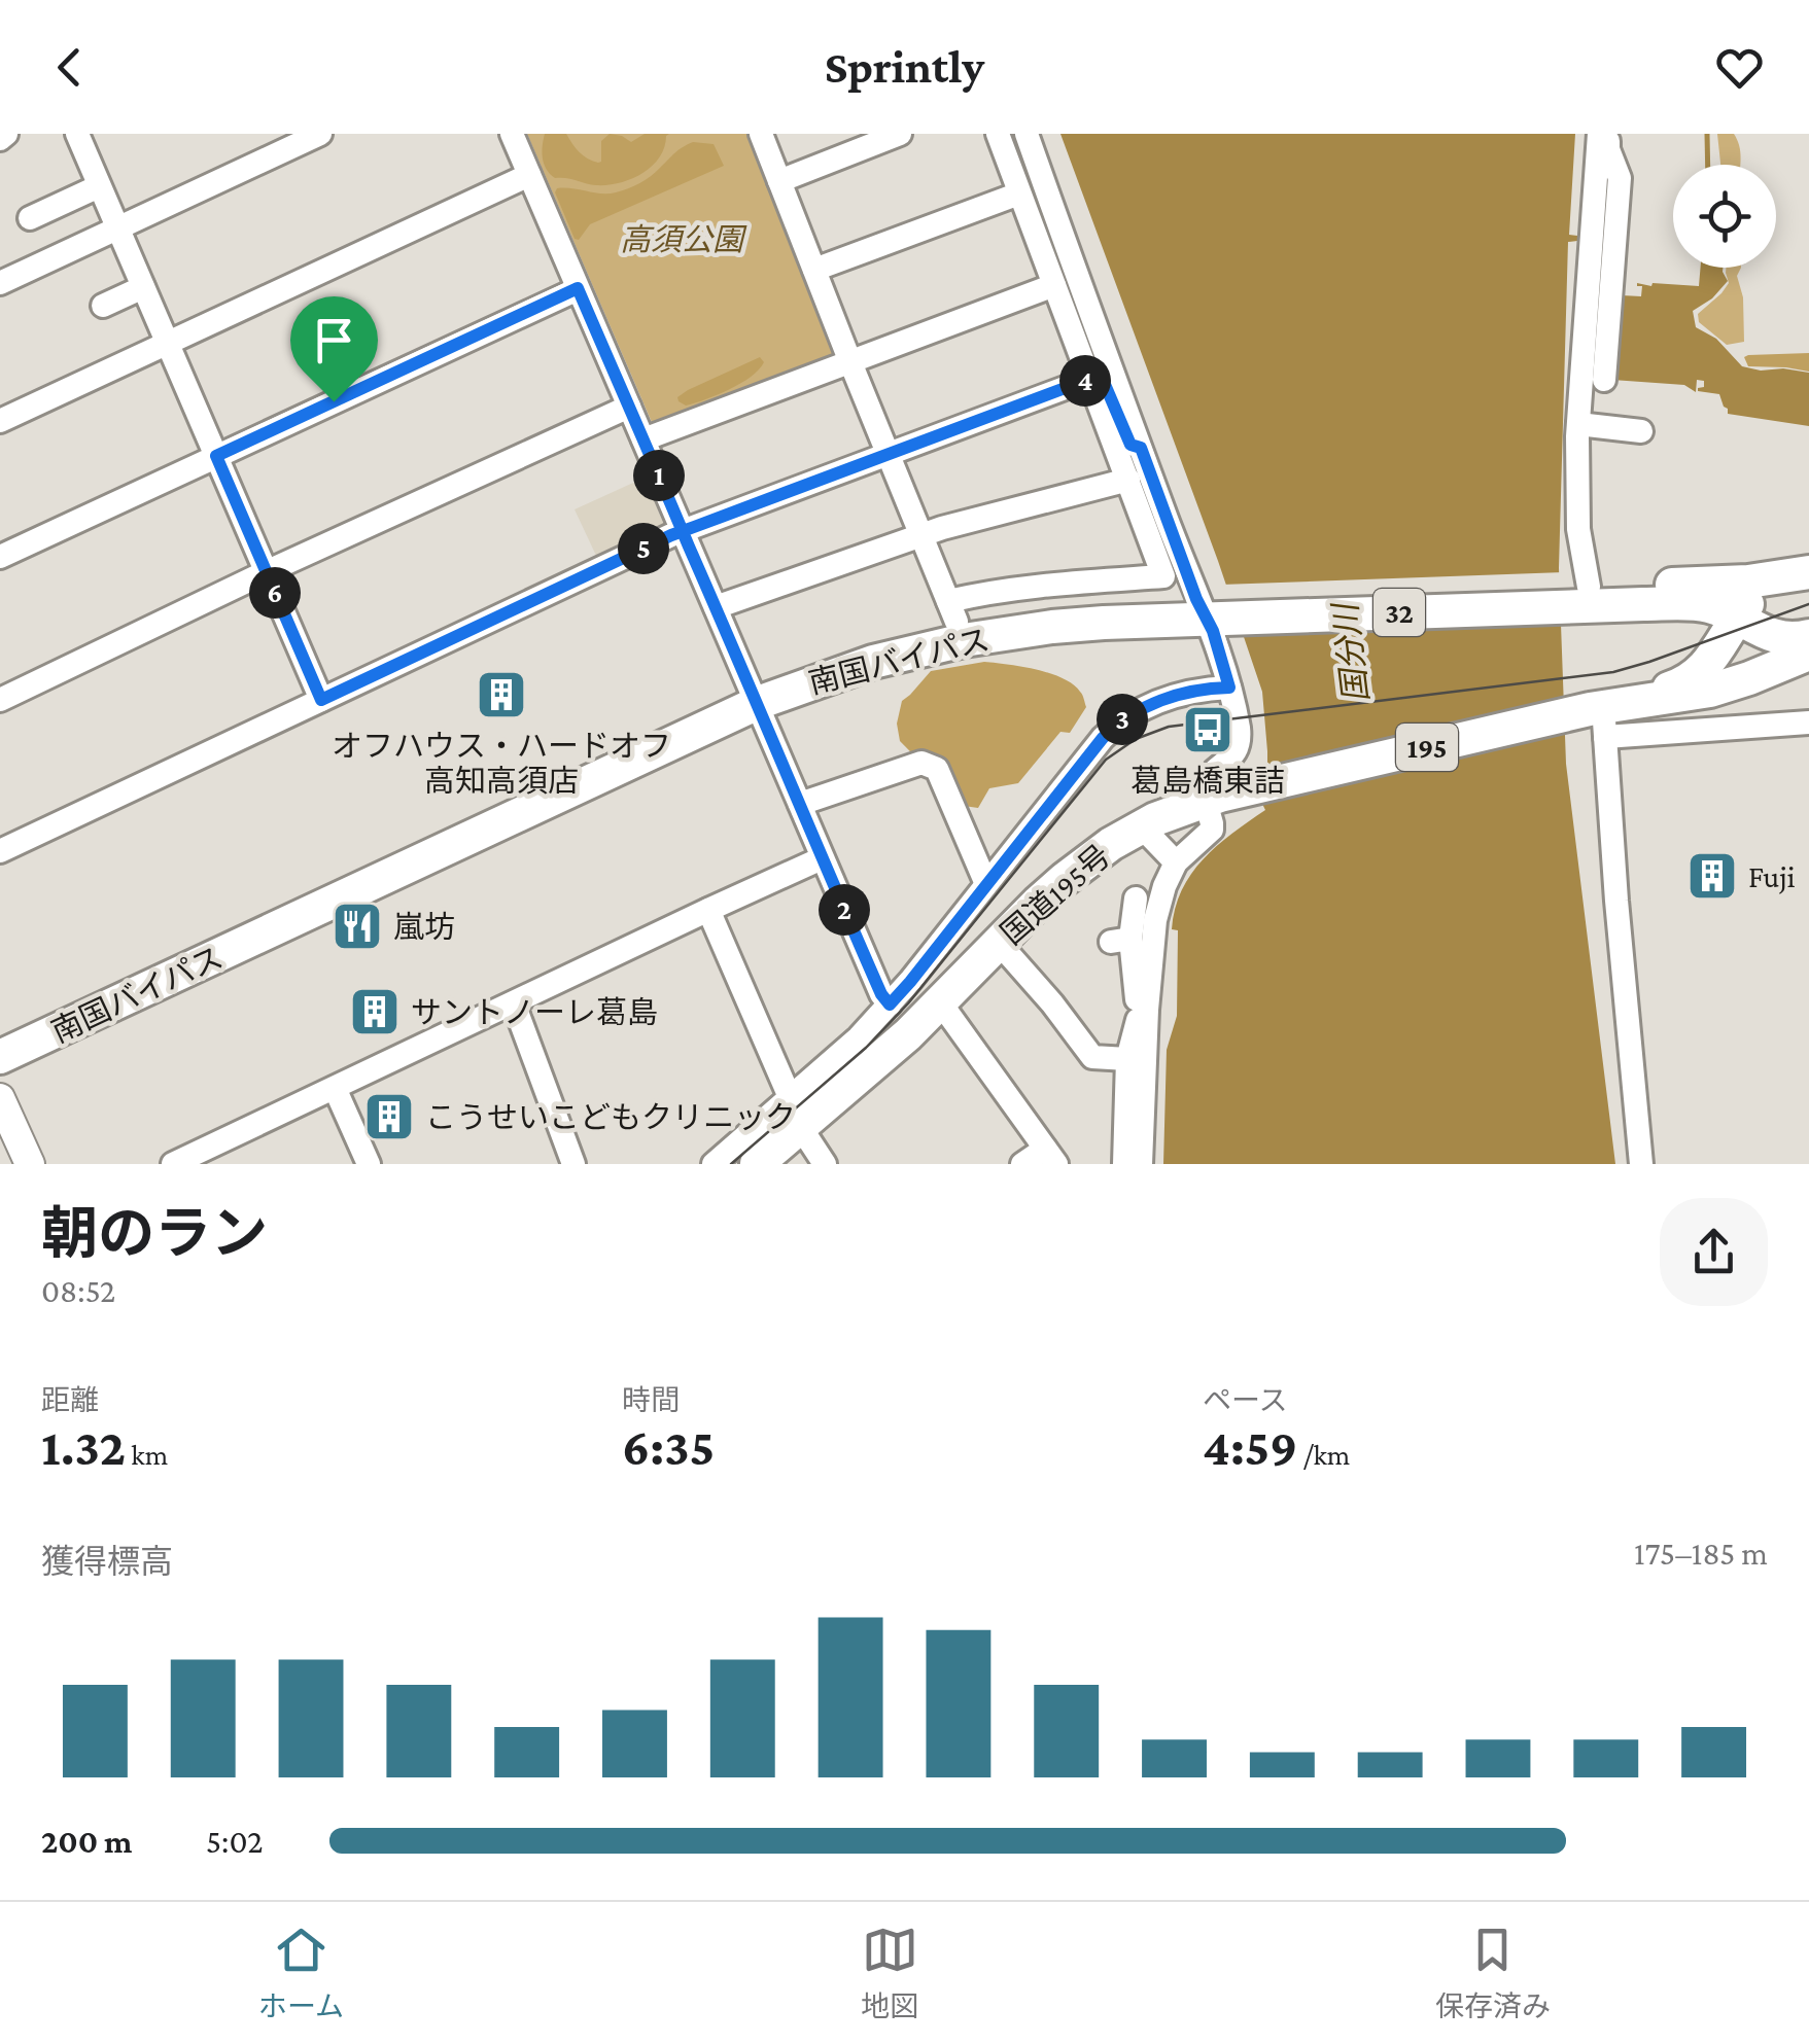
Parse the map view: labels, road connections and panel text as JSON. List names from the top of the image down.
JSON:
{
  "streets": {
    "highway": [
      "32",
      "南国バイパス",
      "195",
      "国道195号"
    ]
  },
  "crossings": [
    ["南国バイパス", "国道195号"]
  ],
  "water": ["国分川"],
  "parks": ["高須公園"],
  "places": {
    "building": [
      "オフハウス・ハードオフ 高知高須店",
      "Fuji",
      "サントノーレ葛島",
      "こうせいこどもクリニック"
    ],
    "bus stop": ["葛島橋東詰"],
    "restaurant": ["嵐坊"]
  },
  "page": {
    "header": "Sprintly",
    "pins": [
      "4",
      "1",
      "5",
      "6",
      "3",
      "2"
    ],
    "heading": ["朝のラン", "08:52"],
    "stats": [
      ["距離", "1.32 km"],
      ["時間", "6:35"],
      ["ペース", "4:59 /km"]
    ],
    "chart": ["獲得標高", "175–185 m"],
    "list": [
      {
        "name": "200 m",
        "note": "5:02"
      }
    ],
    "tabs": ["ホーム", "地図", "保存済み"]
  }
}
